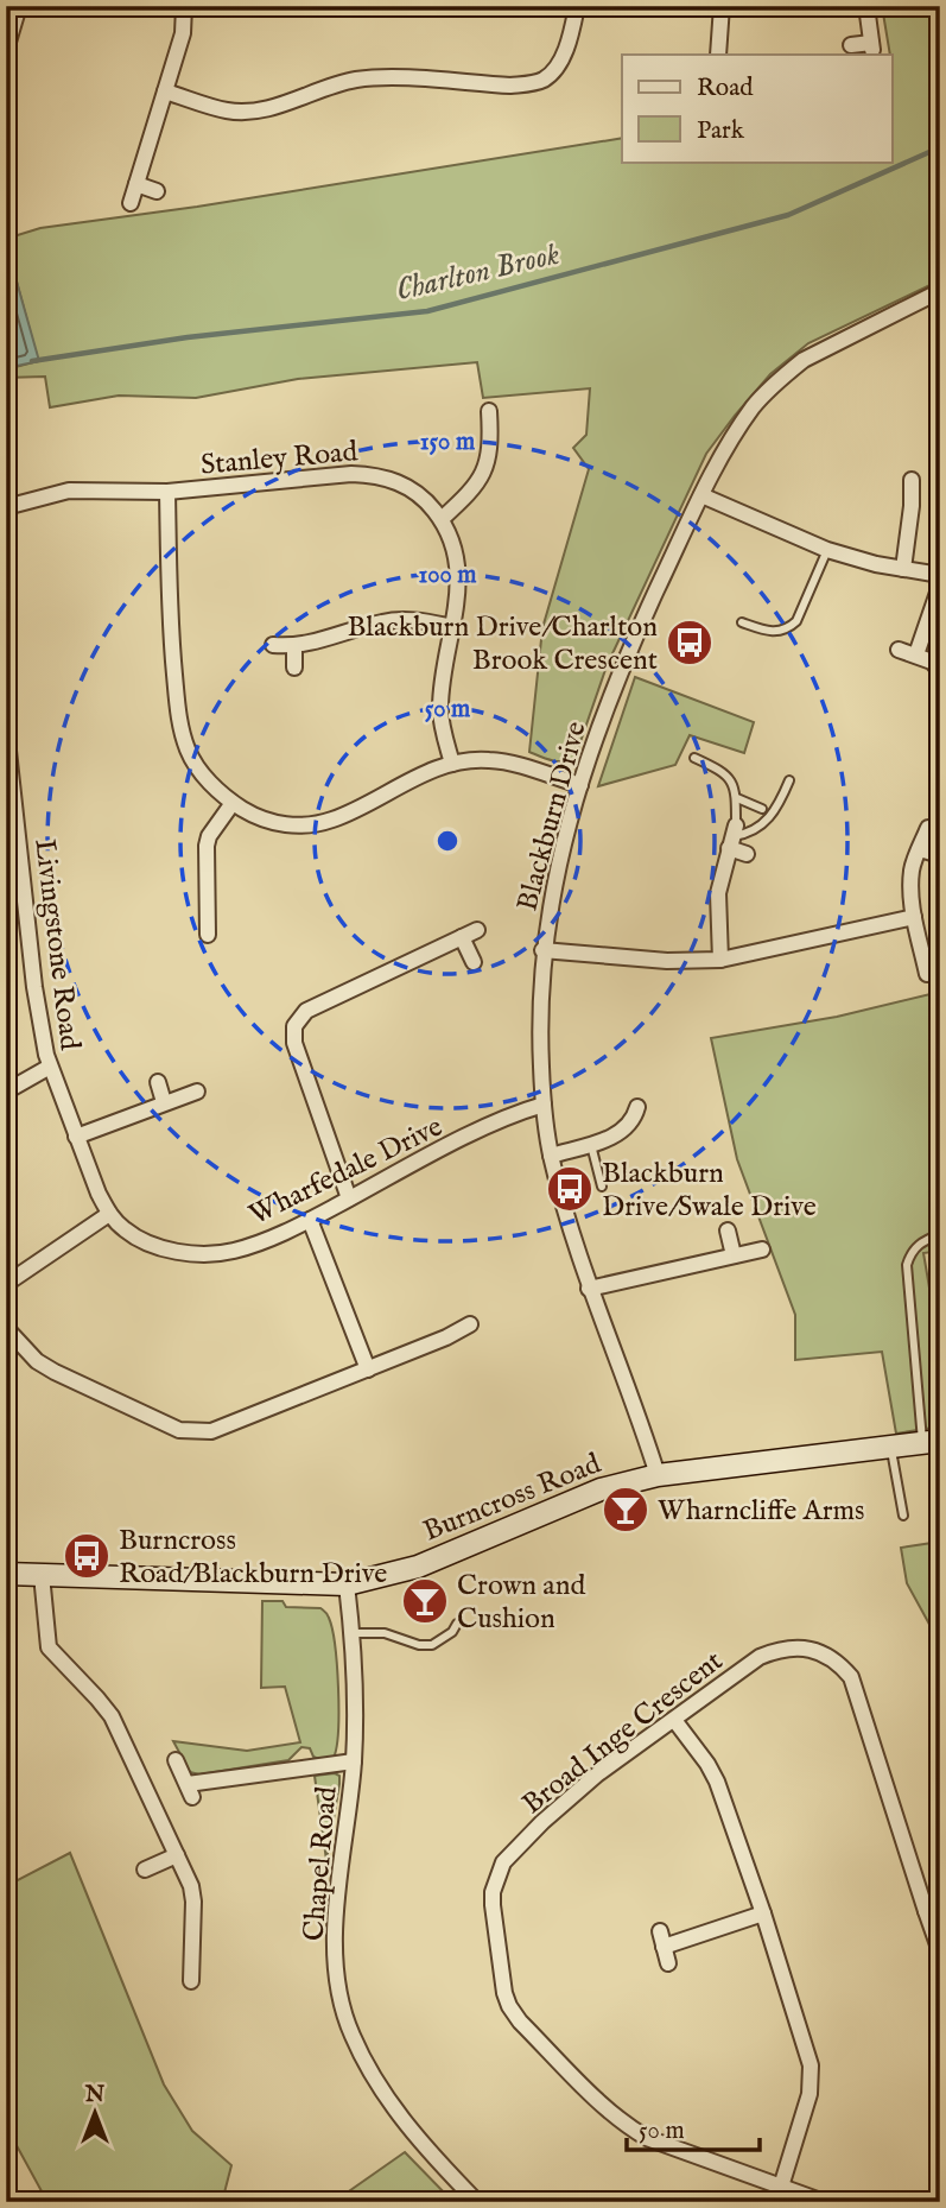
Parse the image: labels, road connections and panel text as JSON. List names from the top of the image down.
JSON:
{
  "streets": {
    "main road": ["Burncross Road"],
    "street": [
      "Stanley Road",
      "Blackburn Drive",
      "Livingstone Road",
      "Wharfedale Drive",
      "Broad Inge Crescent",
      "Chapel Road"
    ]
  },
  "crossings": [
    ["Blackburn Drive", "Wharfedale Drive"],
    ["Blackburn Drive", "Burncross Road"],
    ["Livingstone Road", "Wharfedale Drive"],
    ["Burncross Road", "Chapel Road"]
  ],
  "water": ["Charlton Brook"],
  "places": {
    "bus stop": ["Blackburn Drive/Charlton Brook Crescent", "Blackburn Drive/Swale Drive", "Burncross Road/Blackburn Drive"],
    "bar": ["Wharncliffe Arms", "Crown and Cushion"]
  },
  "legend": ["Road", "Park"],
  "scale_bar": "50 m",
  "north": "top",
  "rings": ["150 m", "100 m", "50 m"]
}
